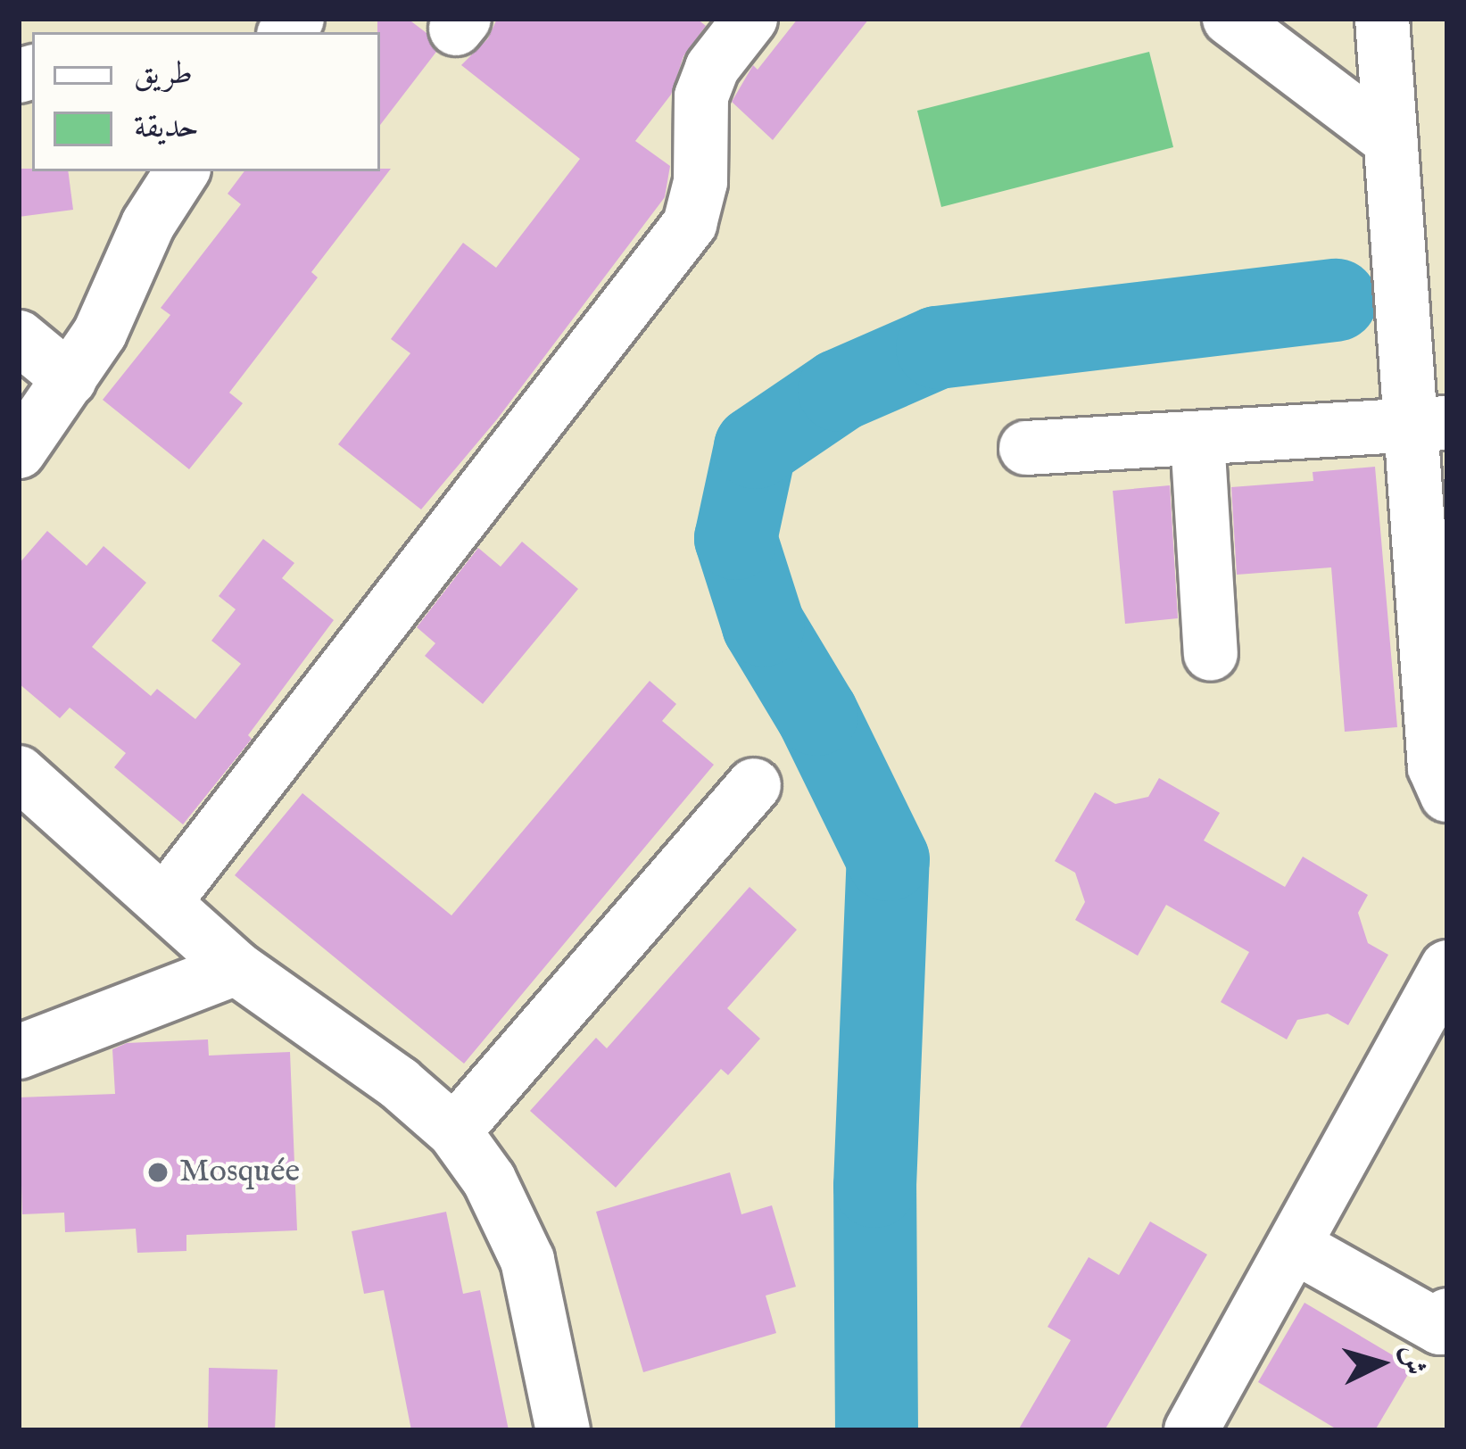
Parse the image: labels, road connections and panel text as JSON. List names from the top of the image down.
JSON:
{
  "places": ["Mosquée"],
  "legend": ["طريق", "حديقة"],
  "north": "right"
}
